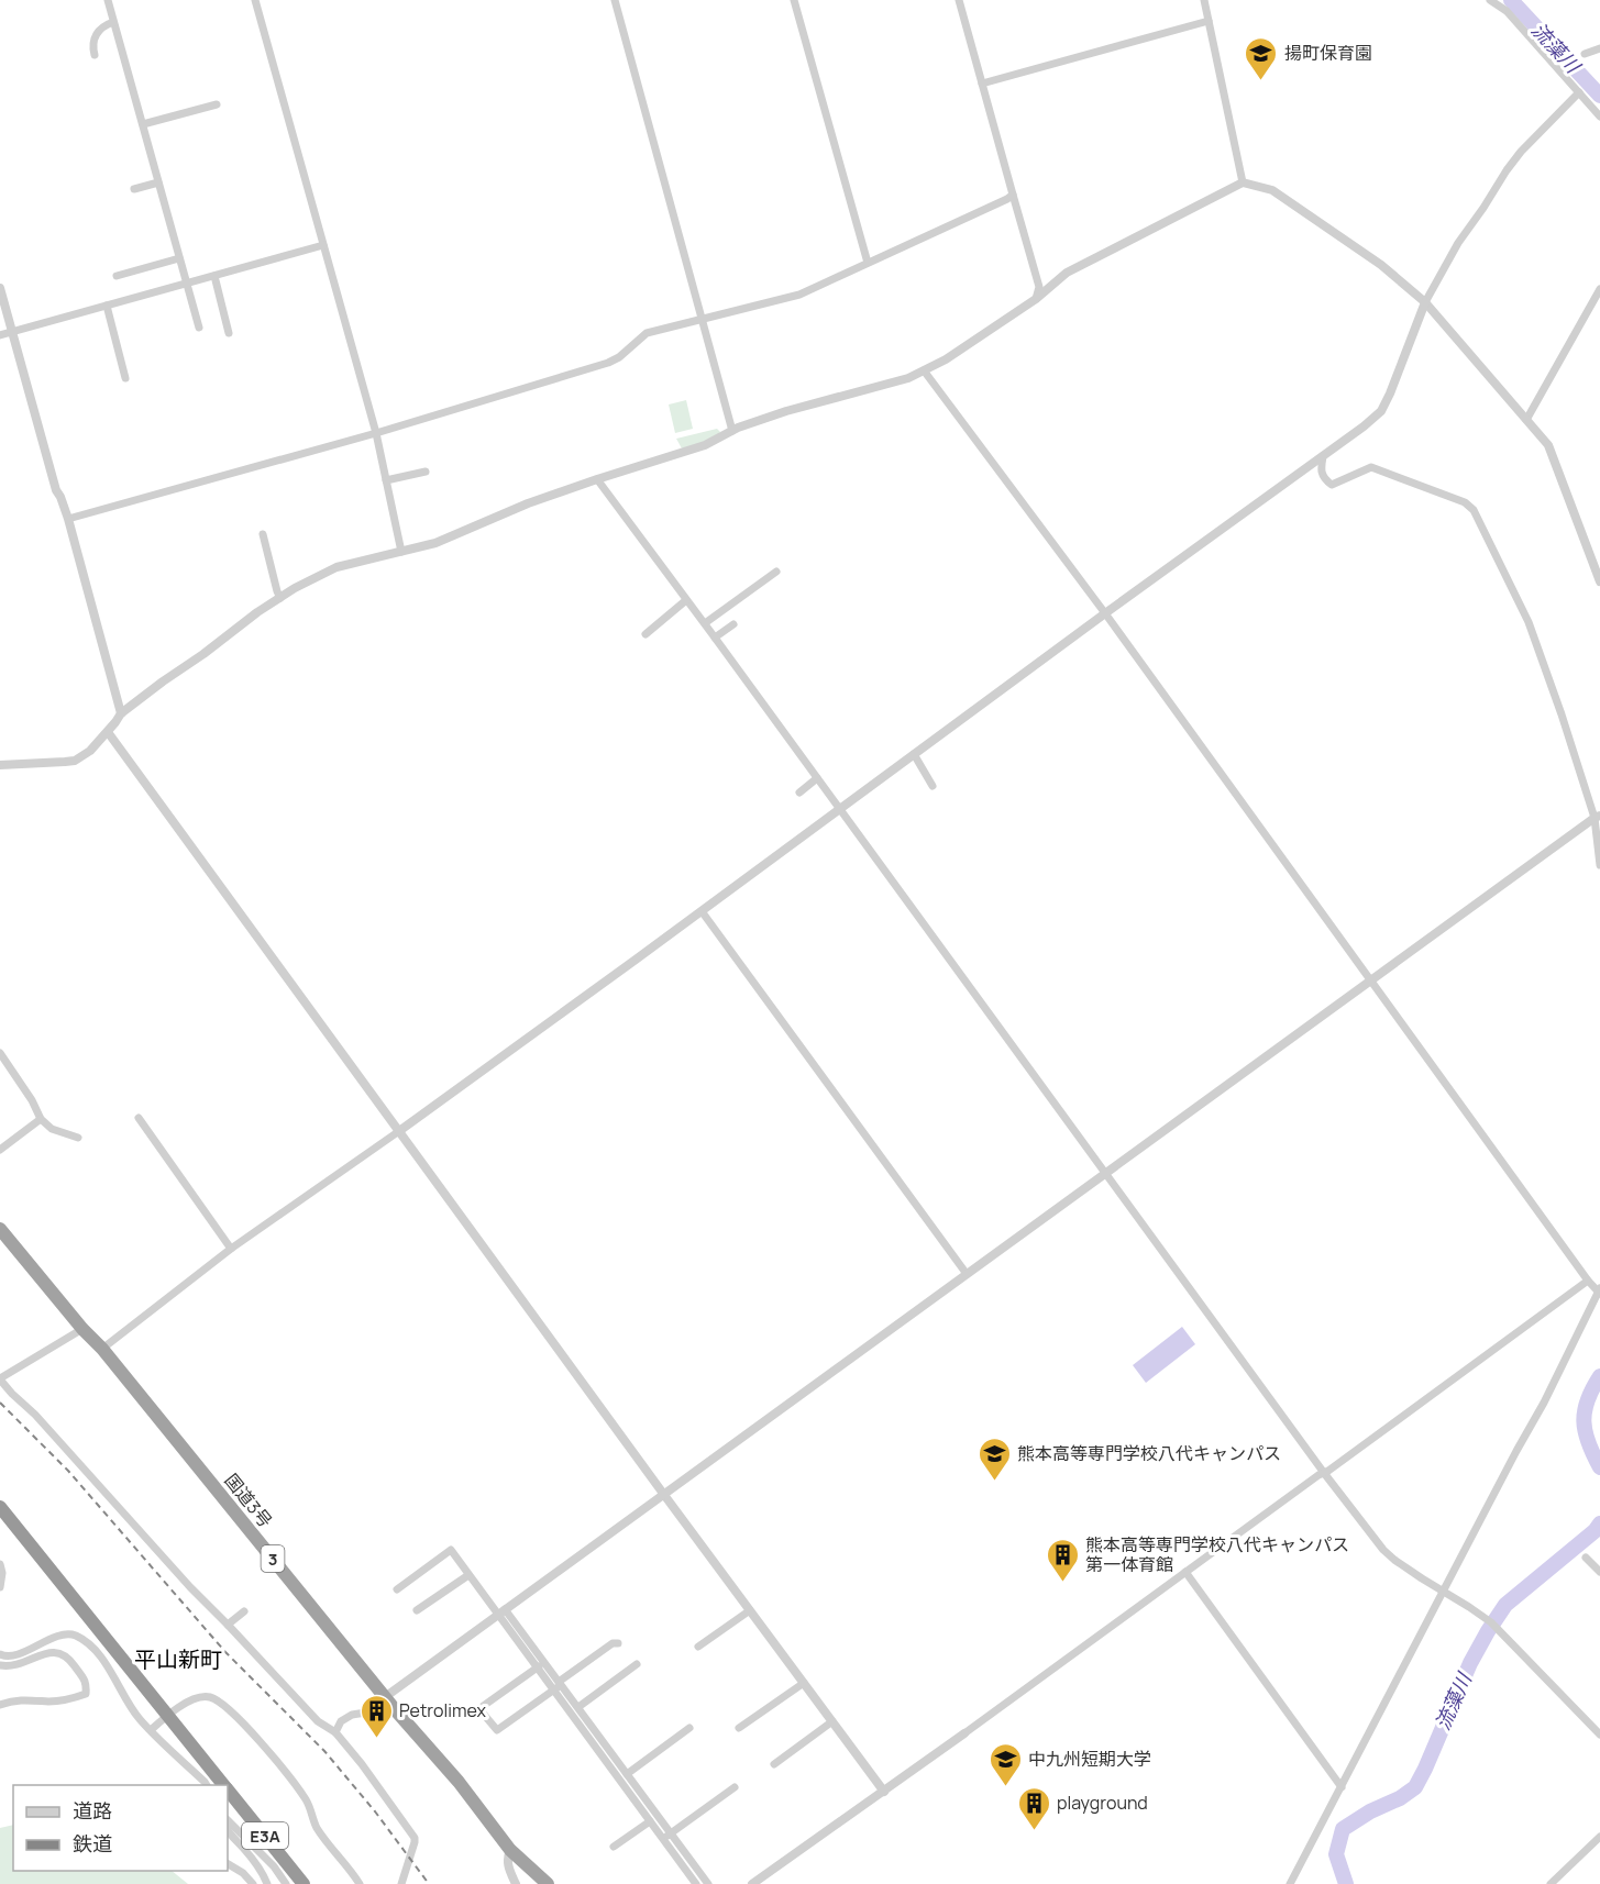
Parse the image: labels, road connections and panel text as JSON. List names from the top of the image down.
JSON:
{
  "streets": {
    "highway": ["国道3号", "3", "E3A"]
  },
  "districts": ["平山新町"],
  "water": ["流藻川"],
  "places": {
    "school or university": ["揚町保育園", "熊本高等専門学校八代キャンパス", "中九州短期大学"],
    "building": ["熊本高等専門学校八代キャンパス 第一体育館", "Petrolimex", "playground"]
  },
  "legend": ["道路", "鉄道"]
}
